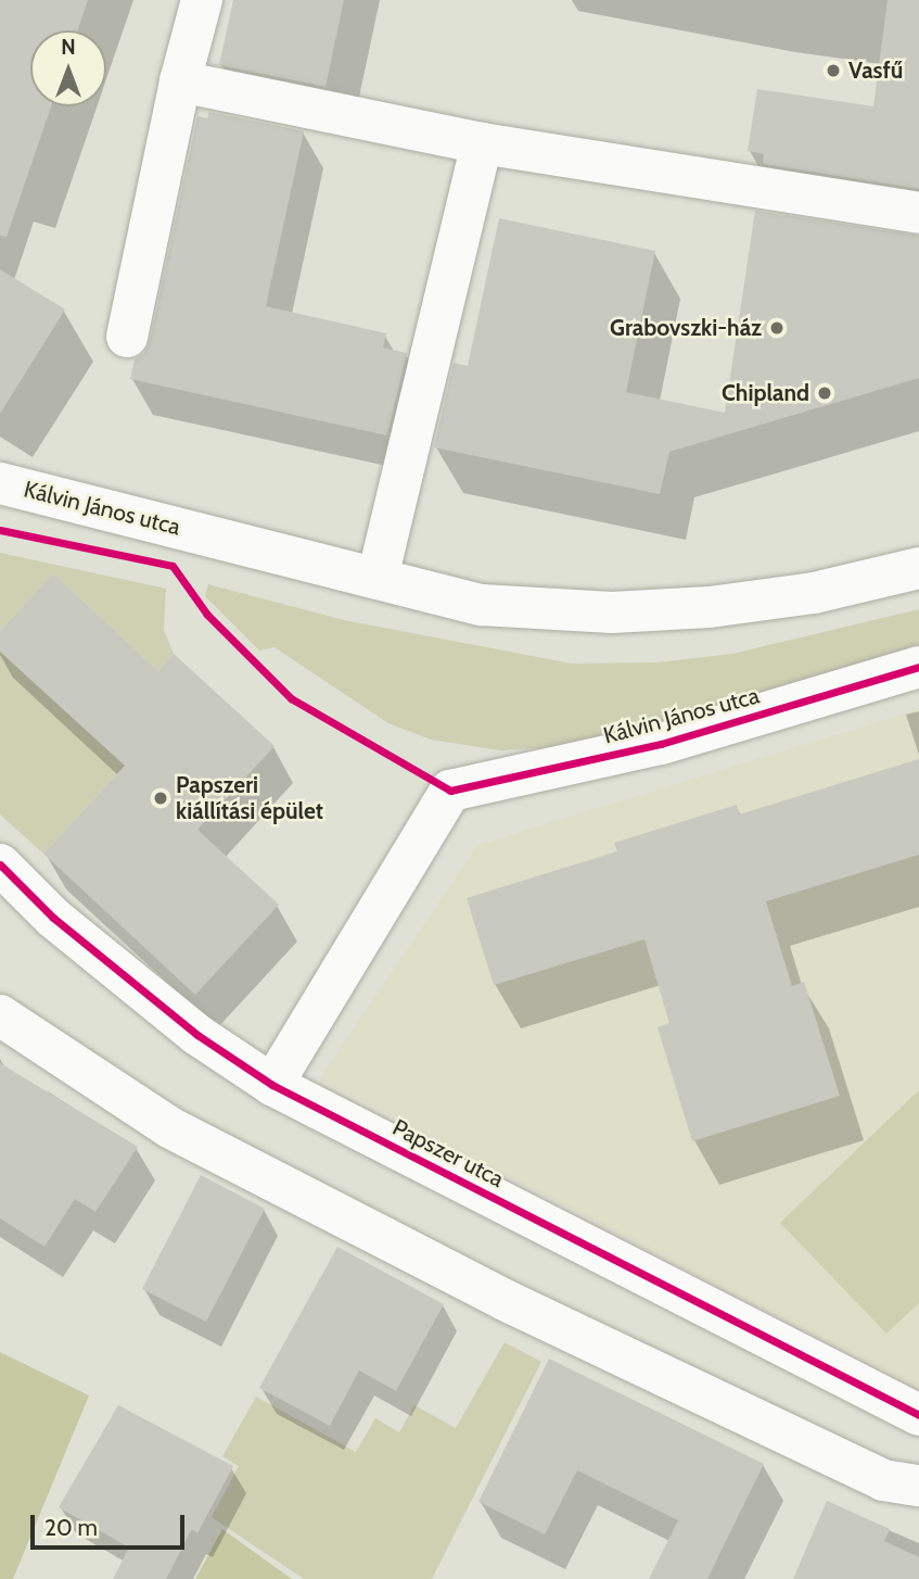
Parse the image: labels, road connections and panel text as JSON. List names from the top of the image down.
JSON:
{
  "streets": {
    "street": ["Kálvin János utca", "Papszer utca"]
  },
  "crossings": [
    ["Kálvin János utca", "Papszer utca"]
  ],
  "places": [
    "Vasfű",
    "Grabovszki-ház",
    "Chipland",
    "Papszeri kiállítási épület"
  ],
  "scale_bar": "20 m",
  "north": "top"
}
